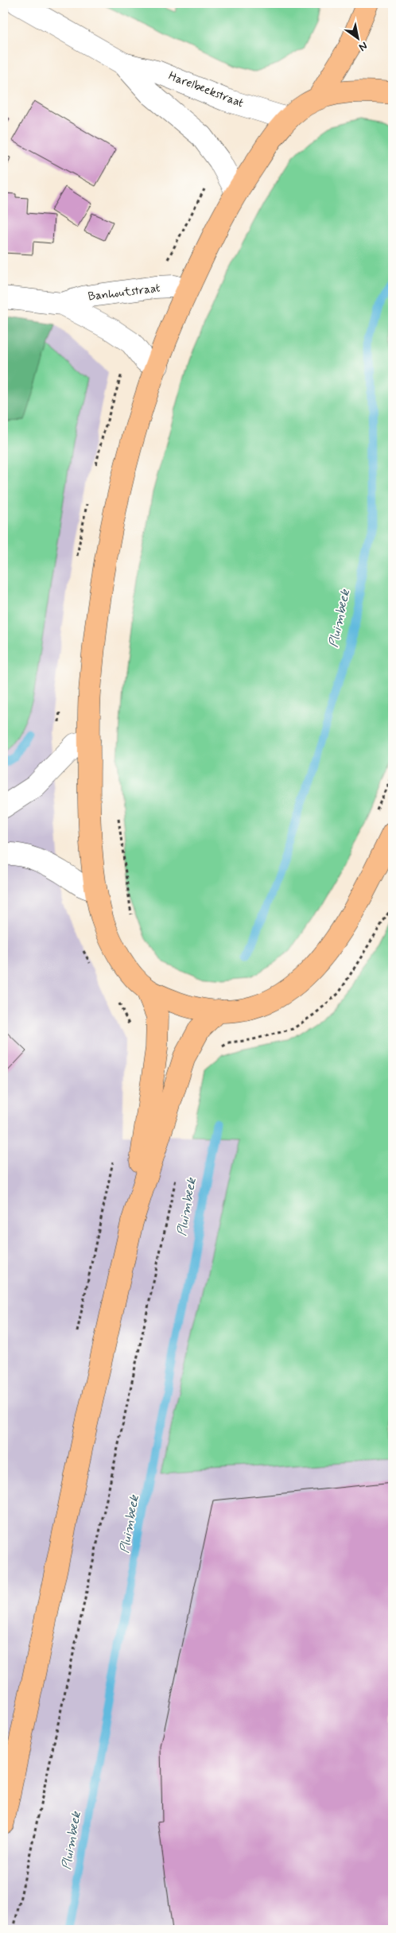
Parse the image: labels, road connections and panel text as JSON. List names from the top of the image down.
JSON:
{
  "streets": {
    "street": ["Harelbeekstraat", "Banhoutstraat"]
  },
  "water": ["Pluimbeek"],
  "north": "bottom right"
}
